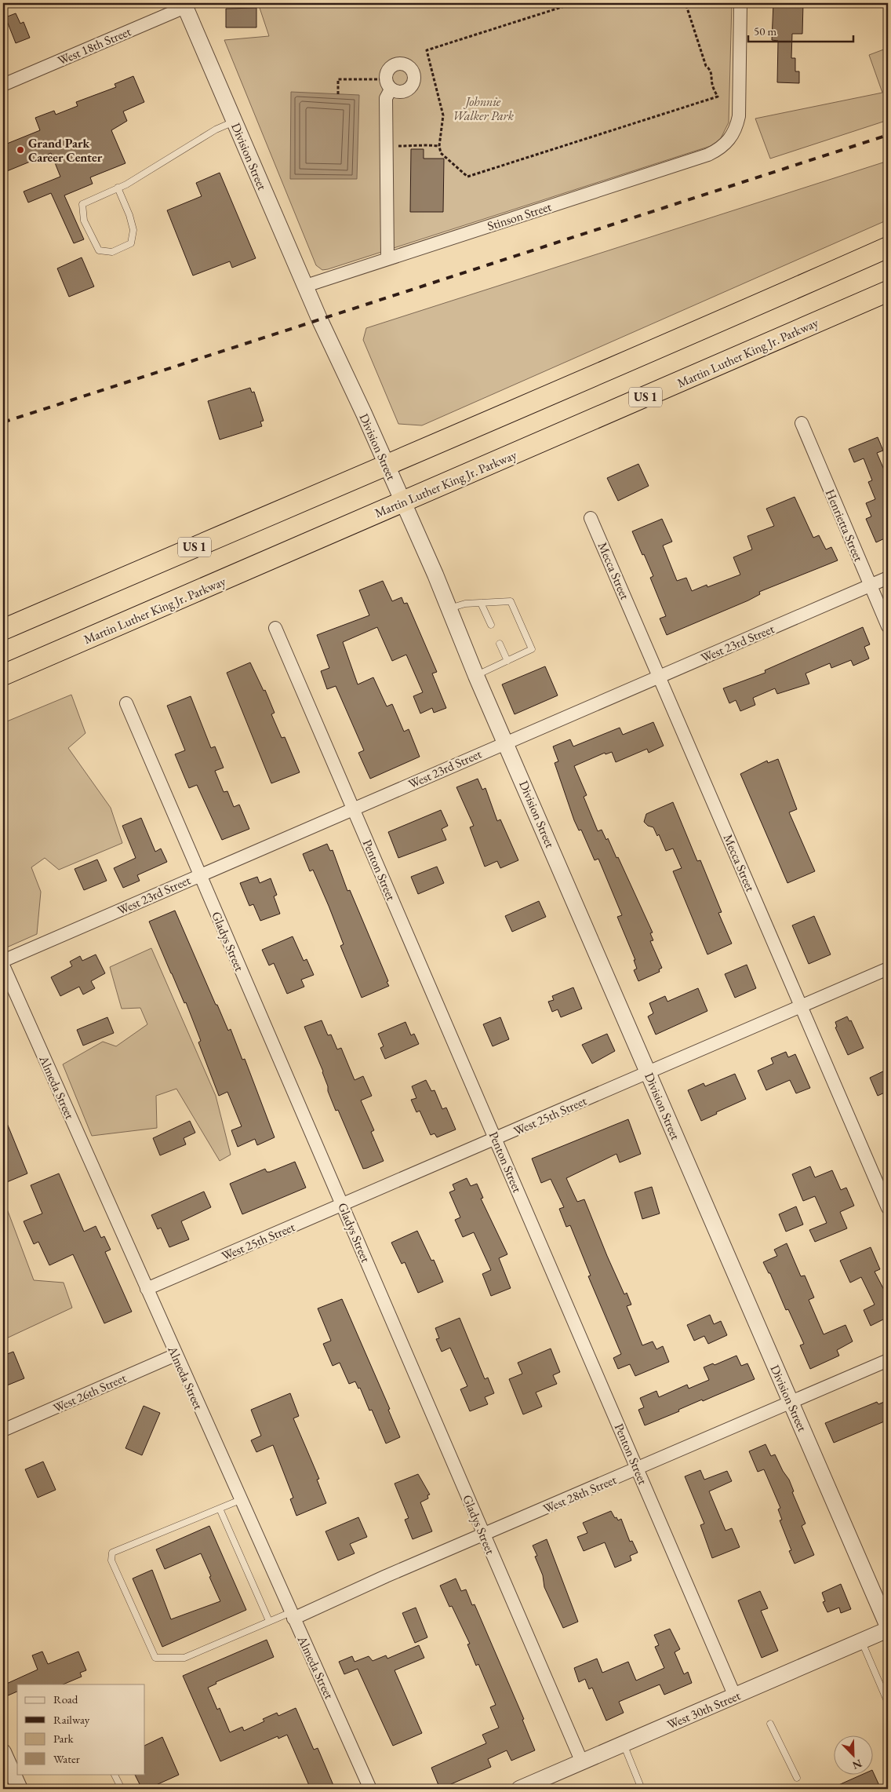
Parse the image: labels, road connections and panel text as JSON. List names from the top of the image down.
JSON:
{
  "streets": {
    "highway": ["Martin Luther King Jr. Parkway", "US 1"],
    "street": [
      "West 18th Street",
      "Division Street",
      "Stinson Street",
      "Henrietta Street",
      "Mecca Street",
      "West 23rd Street",
      "Penton Street",
      "Gladys Street",
      "Almeda Street",
      "West 25th Street",
      "West 26th Street",
      "West 28th Street",
      "West 30th Street"
    ]
  },
  "crossings": [
    ["West 18th Street", "Division Street"],
    ["Division Street", "Stinson Street"],
    ["Division Street", "Martin Luther King Jr. Parkway"],
    ["Division Street", "US 1"],
    ["Division Street", "West 23rd Street"],
    ["Division Street", "West 25th Street"],
    ["Division Street", "West 28th Street"],
    ["Henrietta Street", "West 23rd Street"],
    ["Mecca Street", "West 23rd Street"],
    ["Mecca Street", "West 25th Street"],
    ["West 23rd Street", "Penton Street"],
    ["West 23rd Street", "Gladys Street"],
    ["Penton Street", "West 25th Street"],
    ["Penton Street", "West 28th Street"],
    ["Penton Street", "West 30th Street"],
    ["Gladys Street", "West 25th Street"],
    ["Gladys Street", "West 28th Street"],
    ["Gladys Street", "West 30th Street"],
    ["Almeda Street", "West 25th Street"],
    ["Almeda Street", "West 26th Street"],
    ["Almeda Street", "West 28th Street"]
  ],
  "parks": ["Johnnie Walker Park"],
  "places": ["Grand Park Career Center"],
  "legend": [
    "Road",
    "Railway",
    "Park",
    "Water"
  ],
  "scale_bar": "50 m",
  "north": "bottom right"
}
